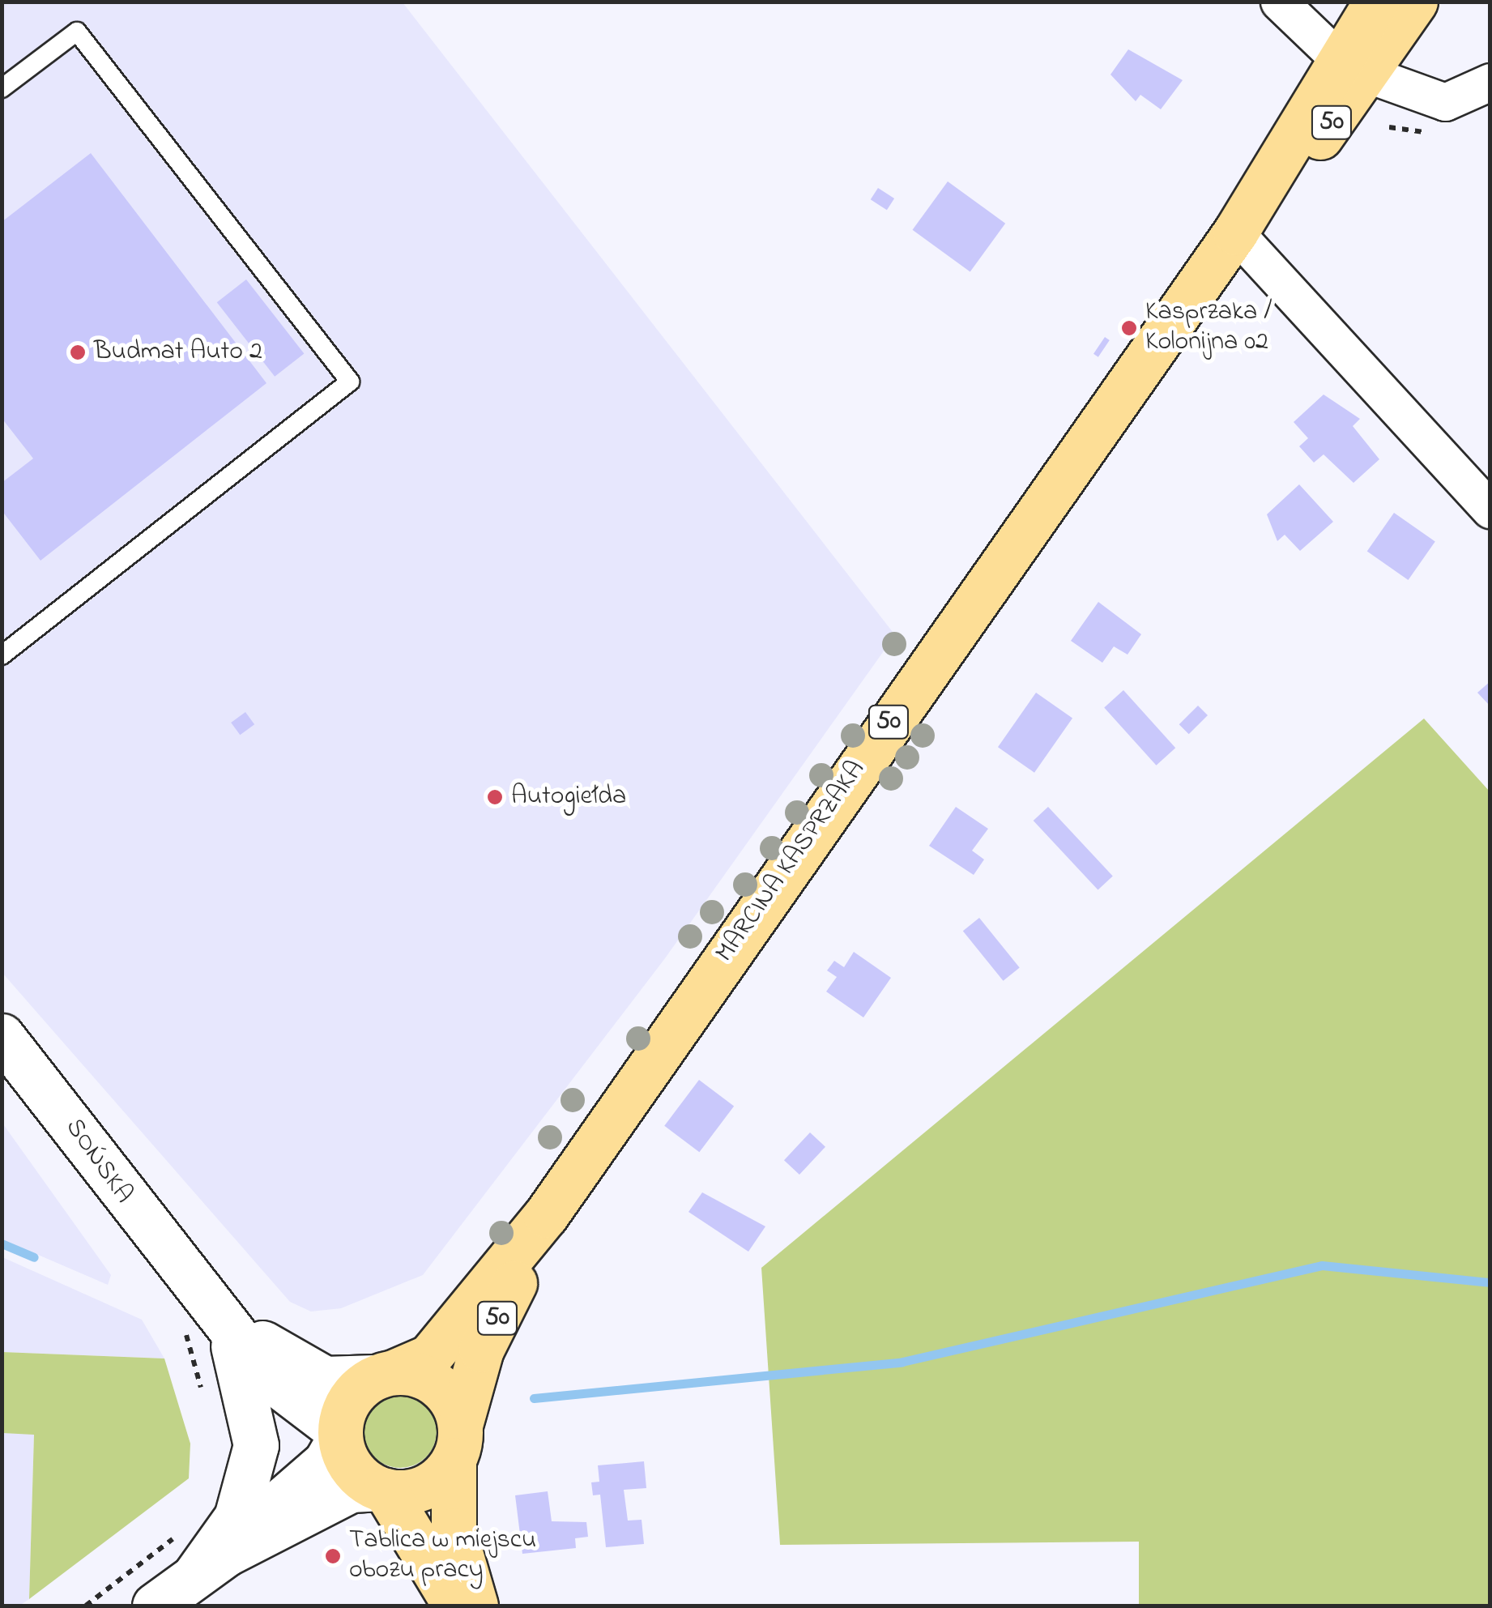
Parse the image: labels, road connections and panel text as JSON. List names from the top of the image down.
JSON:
{
  "streets": {
    "main road": ["50", "MARCINA KASPRZAKA"],
    "street": ["SOŃSKA"]
  },
  "crossings": [
    ["50", "MARCINA KASPRZAKA"],
    ["50", "SOŃSKA"],
    ["MARCINA KASPRZAKA", "SOŃSKA"]
  ],
  "places": [
    "Kasprzaka / Kolonijna 02",
    "Budmat Auto 2",
    "Autogiełda",
    "Tablica w miejscu obozu pracy"
  ]
}
